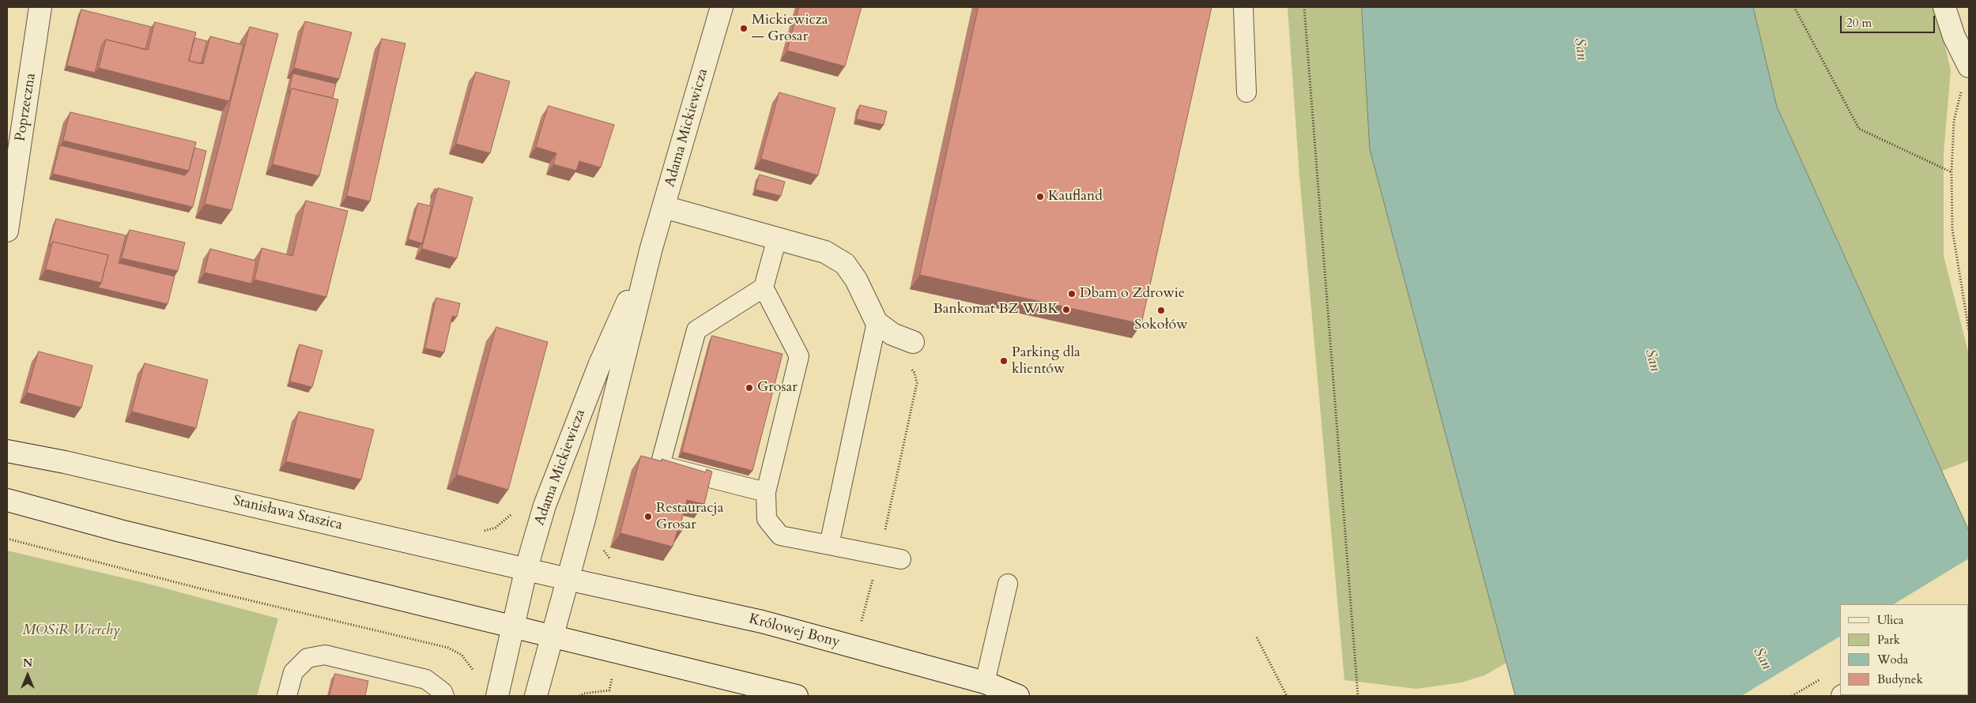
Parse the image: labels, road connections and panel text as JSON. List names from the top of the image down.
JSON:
{
  "streets": {
    "main road": [
      "Poprzeczna",
      "Adama Mickiewicza",
      "Stanisława Staszica",
      "Królowej Bony"
    ]
  },
  "crossings": [
    ["Adama Mickiewicza", "Stanisława Staszica"],
    ["Adama Mickiewicza", "Królowej Bony"],
    ["Stanisława Staszica", "Królowej Bony"]
  ],
  "water": ["San"],
  "parks": ["MOSiR Wierchy"],
  "places": [
    "Mickiewicza — Grosar",
    "Kaufland",
    "Dbam o Zdrowie",
    "Bankomat BZ WBK",
    "Sokołów",
    "Parking dla klientów",
    "Grosar",
    "Restauracja Grosar"
  ],
  "legend": [
    "Ulica",
    "Park",
    "Woda",
    "Budynek"
  ],
  "scale_bar": "20 m",
  "north": "top"
}
